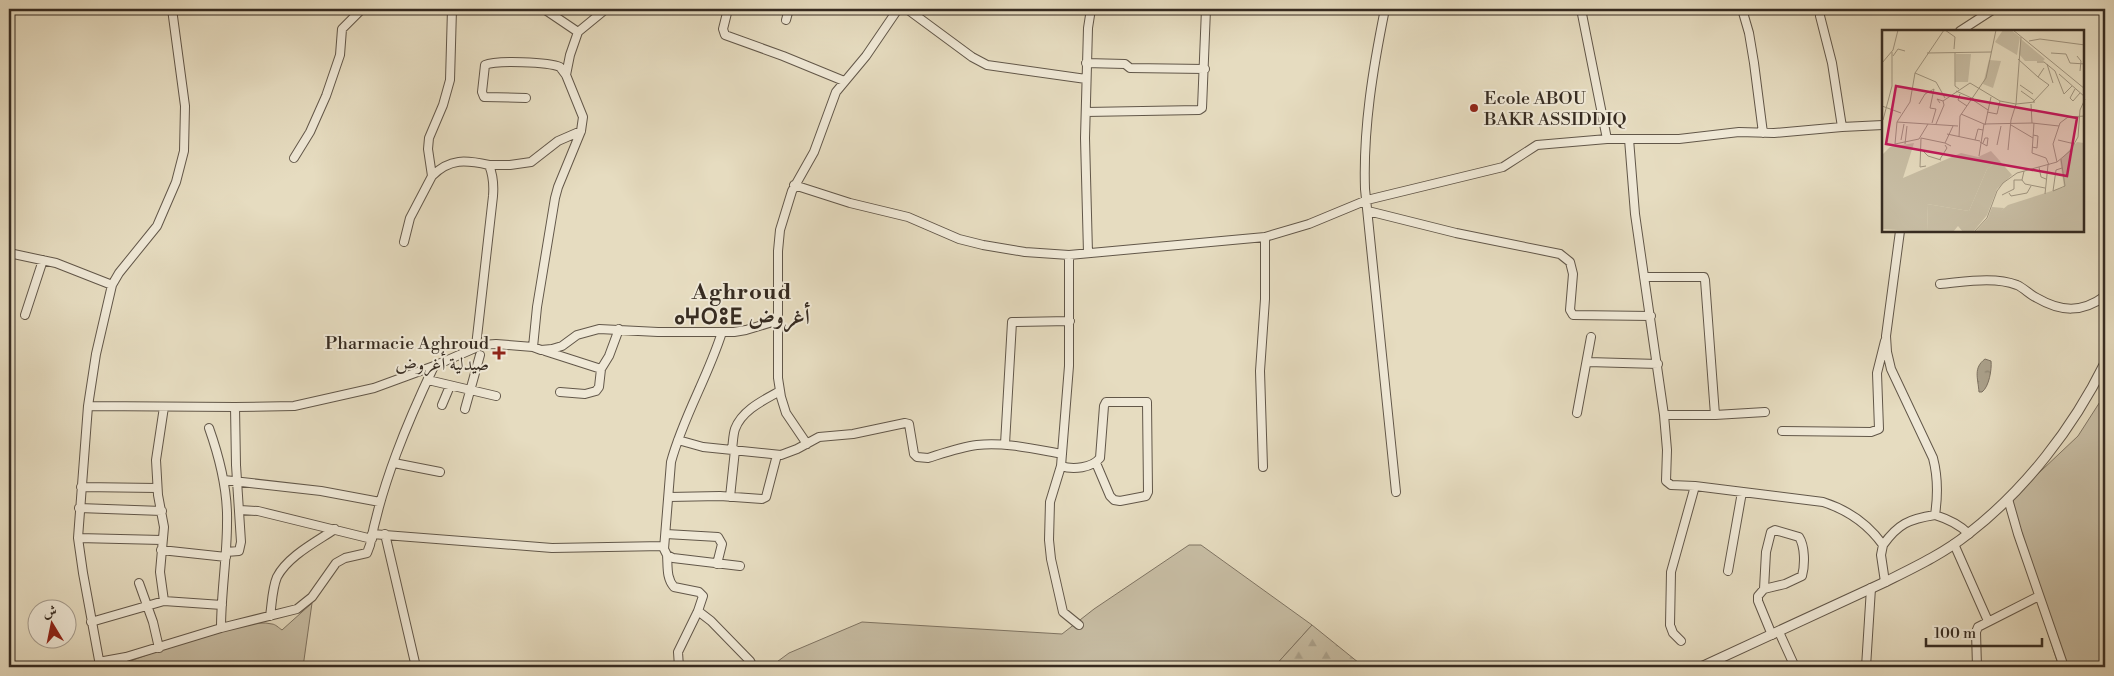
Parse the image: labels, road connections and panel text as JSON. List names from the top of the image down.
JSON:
{
  "districts": ["Aghroud ⴰⵖⵔⵓⴹ أغروض"],
  "places": {
    "other": ["Ecole ABOU BAKR ASSIDDIQ"],
    "health": ["Pharmacie Aghroud صيدلية أغروض"]
  },
  "scale_bar": "100 m",
  "north": "top"
}
